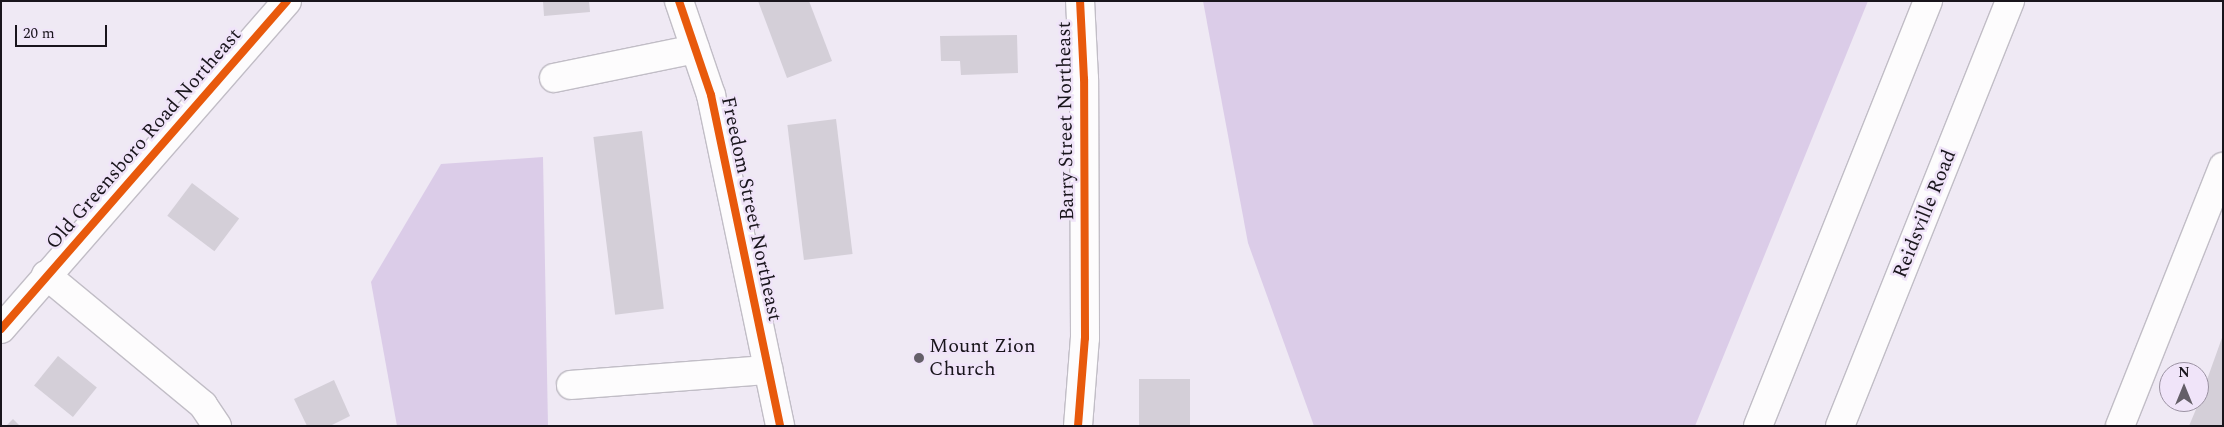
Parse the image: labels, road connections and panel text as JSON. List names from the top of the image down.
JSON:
{
  "streets": {
    "main road": [
      "Barry Street Northeast",
      "Old Greensboro Road Northeast",
      "Freedom Street Northeast",
      "Reidsville Road"
    ]
  },
  "places": ["Mount Zion Church"],
  "scale_bar": "20 m",
  "north": "top"
}
